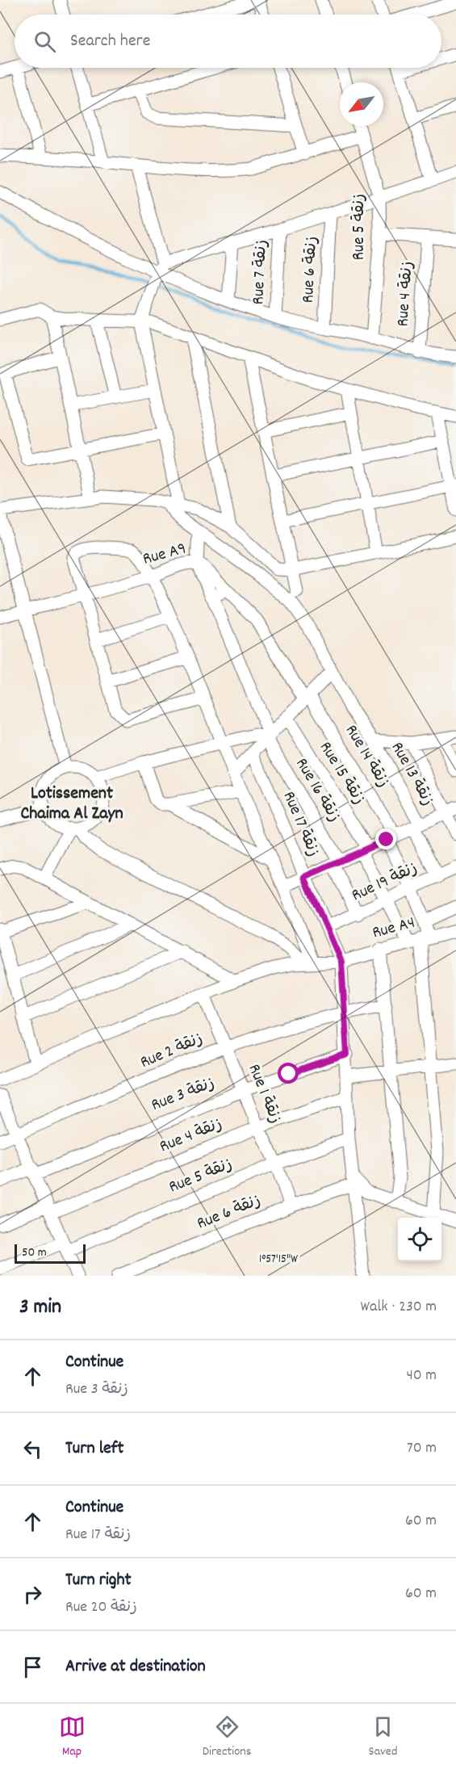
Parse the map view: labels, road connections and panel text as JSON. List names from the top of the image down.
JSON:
{
  "streets": {
    "street": [
      "Rue 5 زنقة",
      "Rue 6 زنقة",
      "Rue 7 زنقة",
      "Rue 4 زنقة",
      "Rue A9",
      "Rue 14 زنقة",
      "Rue 15 زنقة",
      "Rue 13 زنقة",
      "Rue 16 زنقة",
      "Rue 17 زنقة",
      "Rue 19 زنقة",
      "Rue A4",
      "Rue 2 زنقة",
      "Rue 1 زنقة",
      "Rue 3 زنقة"
    ]
  },
  "crossings": [
    ["Rue 5 زنقة", "Rue 17 زنقة"],
    ["Rue 5 زنقة", "Rue 1 زنقة"],
    ["Rue 6 زنقة", "Rue 17 زنقة"],
    ["Rue 6 زنقة", "Rue 1 زنقة"],
    ["Rue 4 زنقة", "Rue 17 زنقة"],
    ["Rue 4 زنقة", "Rue 1 زنقة"],
    ["Rue A9", "Rue 14 زنقة"],
    ["Rue A9", "Rue 16 زنقة"],
    ["Rue 14 زنقة", "Rue 19 زنقة"],
    ["Rue 14 زنقة", "Rue A4"],
    ["Rue 15 زنقة", "Rue 19 زنقة"],
    ["Rue 15 زنقة", "Rue A4"],
    ["Rue 13 زنقة", "Rue 19 زنقة"],
    ["Rue 16 زنقة", "Rue 19 زنقة"],
    ["Rue 17 زنقة", "Rue 19 زنقة"],
    ["Rue 17 زنقة", "Rue A4"],
    ["Rue 17 زنقة", "Rue 2 زنقة"],
    ["Rue 17 زنقة", "Rue 3 زنقة"],
    ["Rue A4", "Rue 1 زنقة"],
    ["Rue 2 زنقة", "Rue 1 زنقة"],
    ["Rue 1 زنقة", "Rue 3 زنقة"]
  ],
  "districts": ["Lotissement Chaima Al Zayn"],
  "scale_bar": "50 m",
  "north": "bottom left",
  "page": {
    "search": "Search here",
    "scale": "50 m",
    "heading": ["3 min", "Walk · 230 m"],
    "list": [
      ["Continue", "Rue 3 زنقة", "40 m"],
      ["Turn left", "70 m"],
      ["Continue", "Rue 17 زنقة", "60 m"],
      ["Turn right", "Rue 20 زنقة", "60 m"],
      "Arrive at destination"
    ],
    "nav": ["Map", "Directions", "Saved"]
  },
  "coordinates": ["1°57'15\"W"]
}
